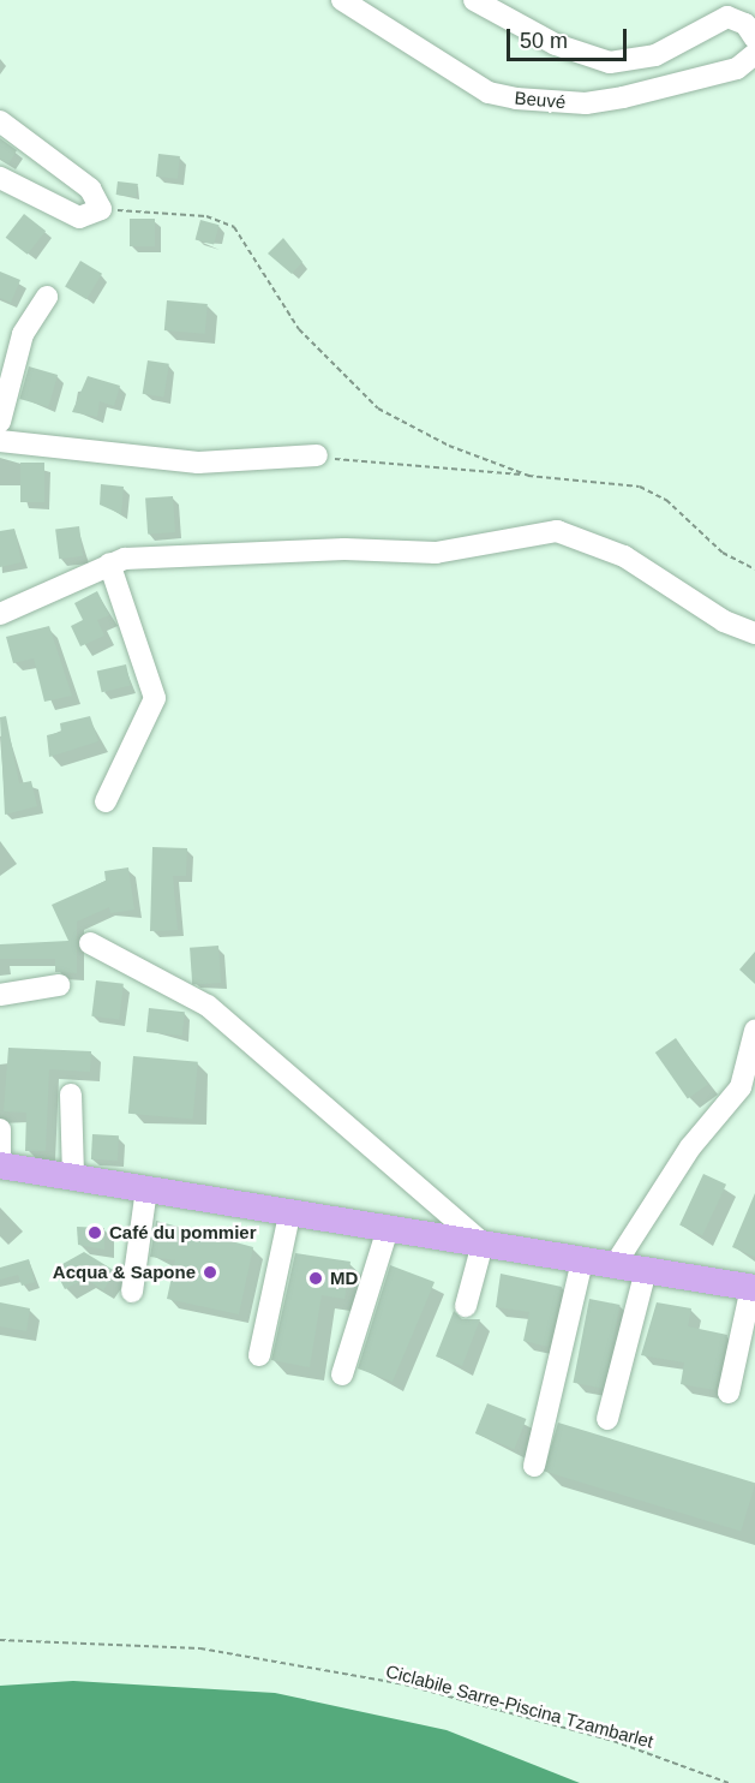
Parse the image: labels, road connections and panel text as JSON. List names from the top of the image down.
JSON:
{
  "streets": {
    "street": ["Beuvé"],
    "path": ["Ciclabile Sarre-Piscina Tzambarlet"]
  },
  "places": ["Café du pommier", "Acqua & Sapone", "MD"],
  "scale_bar": "50 m"
}
